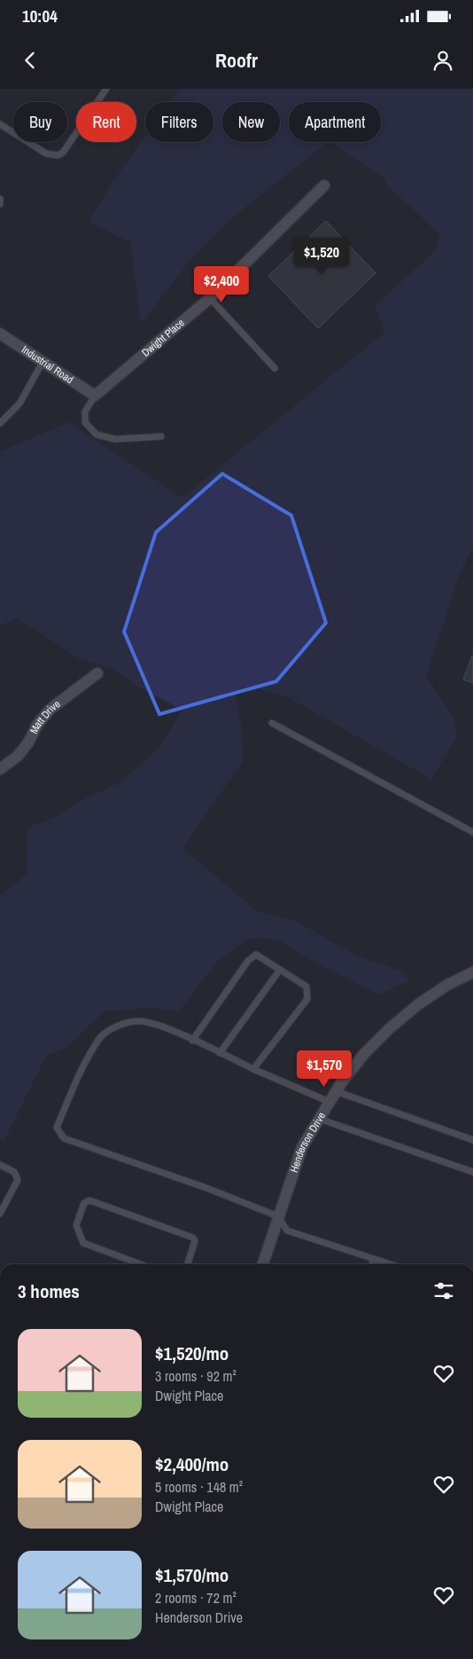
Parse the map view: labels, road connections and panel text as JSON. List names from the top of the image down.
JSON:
{
  "streets": {
    "street": [
      "Dwight Place",
      "Industrial Road",
      "Matt Drive",
      "Henderson Drive"
    ]
  },
  "crossings": [
    ["Dwight Place", "Industrial Road"]
  ],
  "page": {
    "status": "10:04",
    "header": "Roofr",
    "chip": [
      "Buy",
      "Rent",
      "Filters",
      "New",
      "Apartment"
    ],
    "price": ["$1,520", "$2,400", "$1,570"],
    "heading": "3 homes",
    "list": [
      {
        "name": "$1,520/mo",
        "note": "3 rooms · 92 m² · Dwight Place"
      },
      {
        "name": "$2,400/mo",
        "note": "5 rooms · 148 m² · Dwight Place"
      },
      {
        "name": "$1,570/mo",
        "note": "2 rooms · 72 m² · Henderson Drive"
      }
    ]
  }
}
